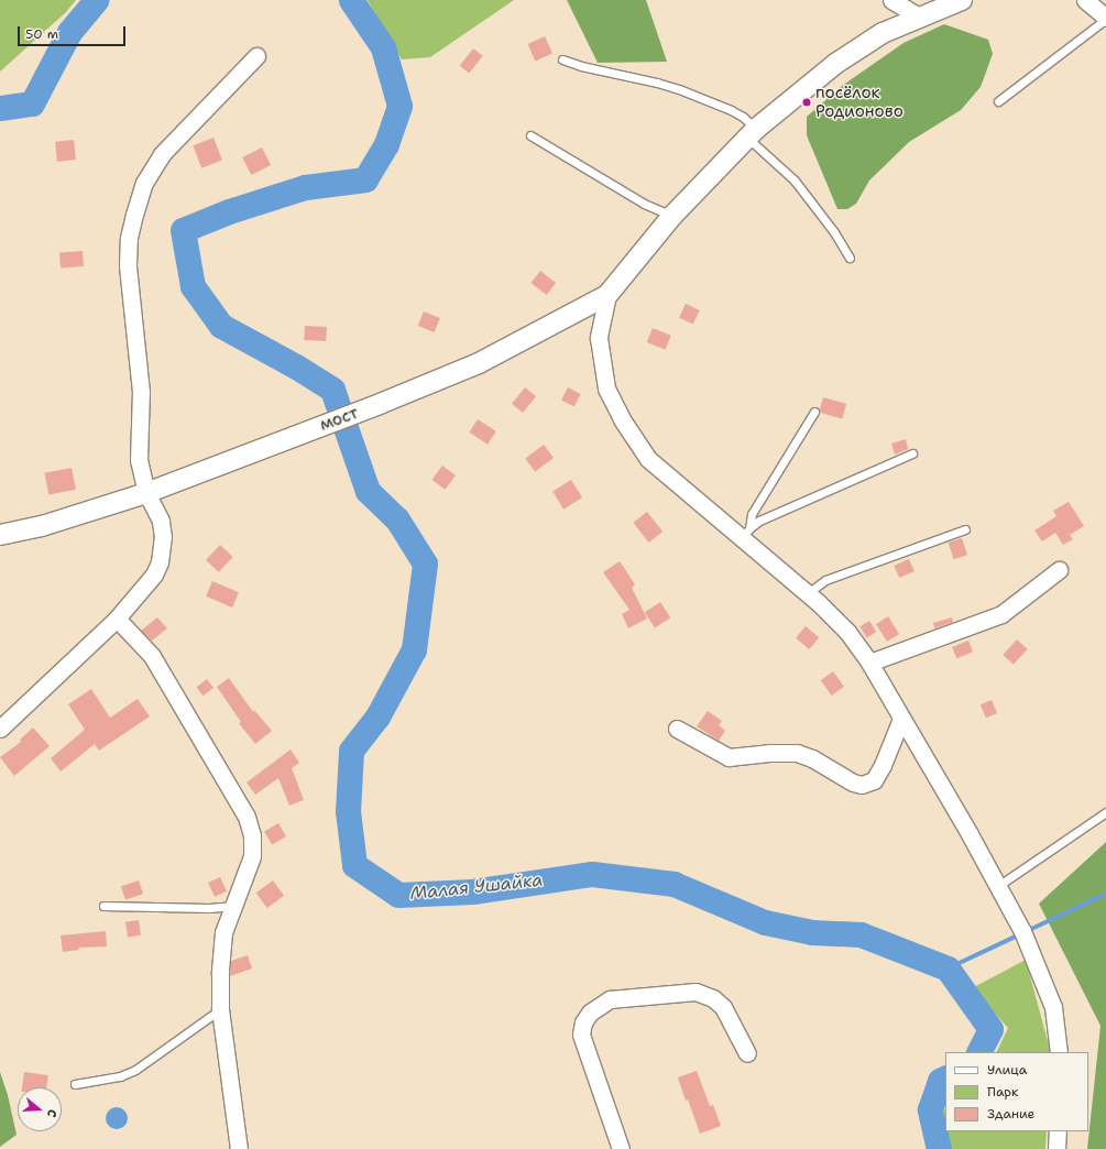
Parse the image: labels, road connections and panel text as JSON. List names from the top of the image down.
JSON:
{
  "streets": {
    "street": ["мост"]
  },
  "water": ["Малая Ушайка"],
  "places": ["посёлок Родионово"],
  "legend": ["Улица", "Парк", "Здание"],
  "scale_bar": "50 m",
  "north": "right"
}
